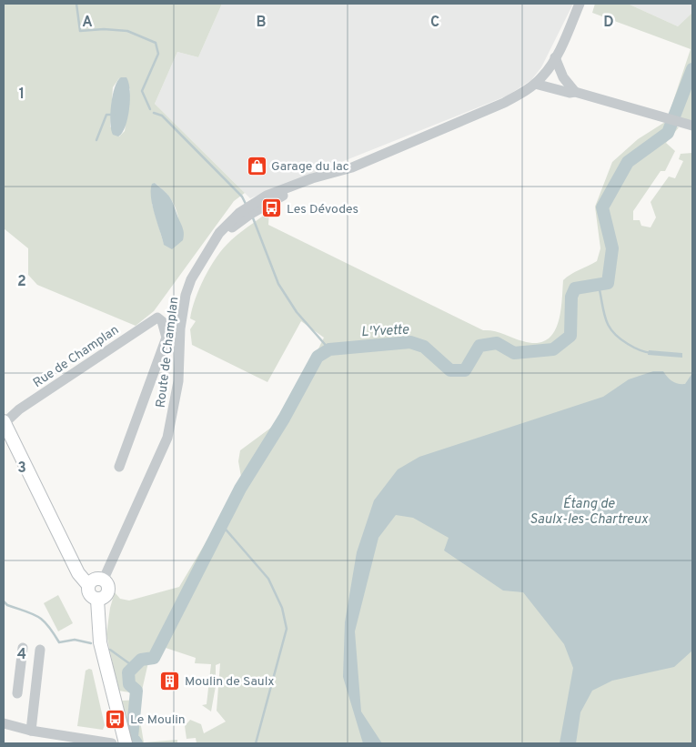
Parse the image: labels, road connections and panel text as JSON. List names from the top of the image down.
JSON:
{
  "streets": {
    "street": ["Route de Champlan", "Rue de Champlan"]
  },
  "water": ["L'Yvette", "Étang de Saulx-les-Chartreux"],
  "places": {
    "shop": ["Garage du lac"],
    "bus stop": ["Les Dévodes", "Le Moulin"],
    "building": ["Moulin de Saulx"]
  },
  "grid": {
    "columns": [
      "A",
      "B",
      "C",
      "D"
    ],
    "rows": [
      "1",
      "2",
      "3",
      "4"
    ]
  }
}
